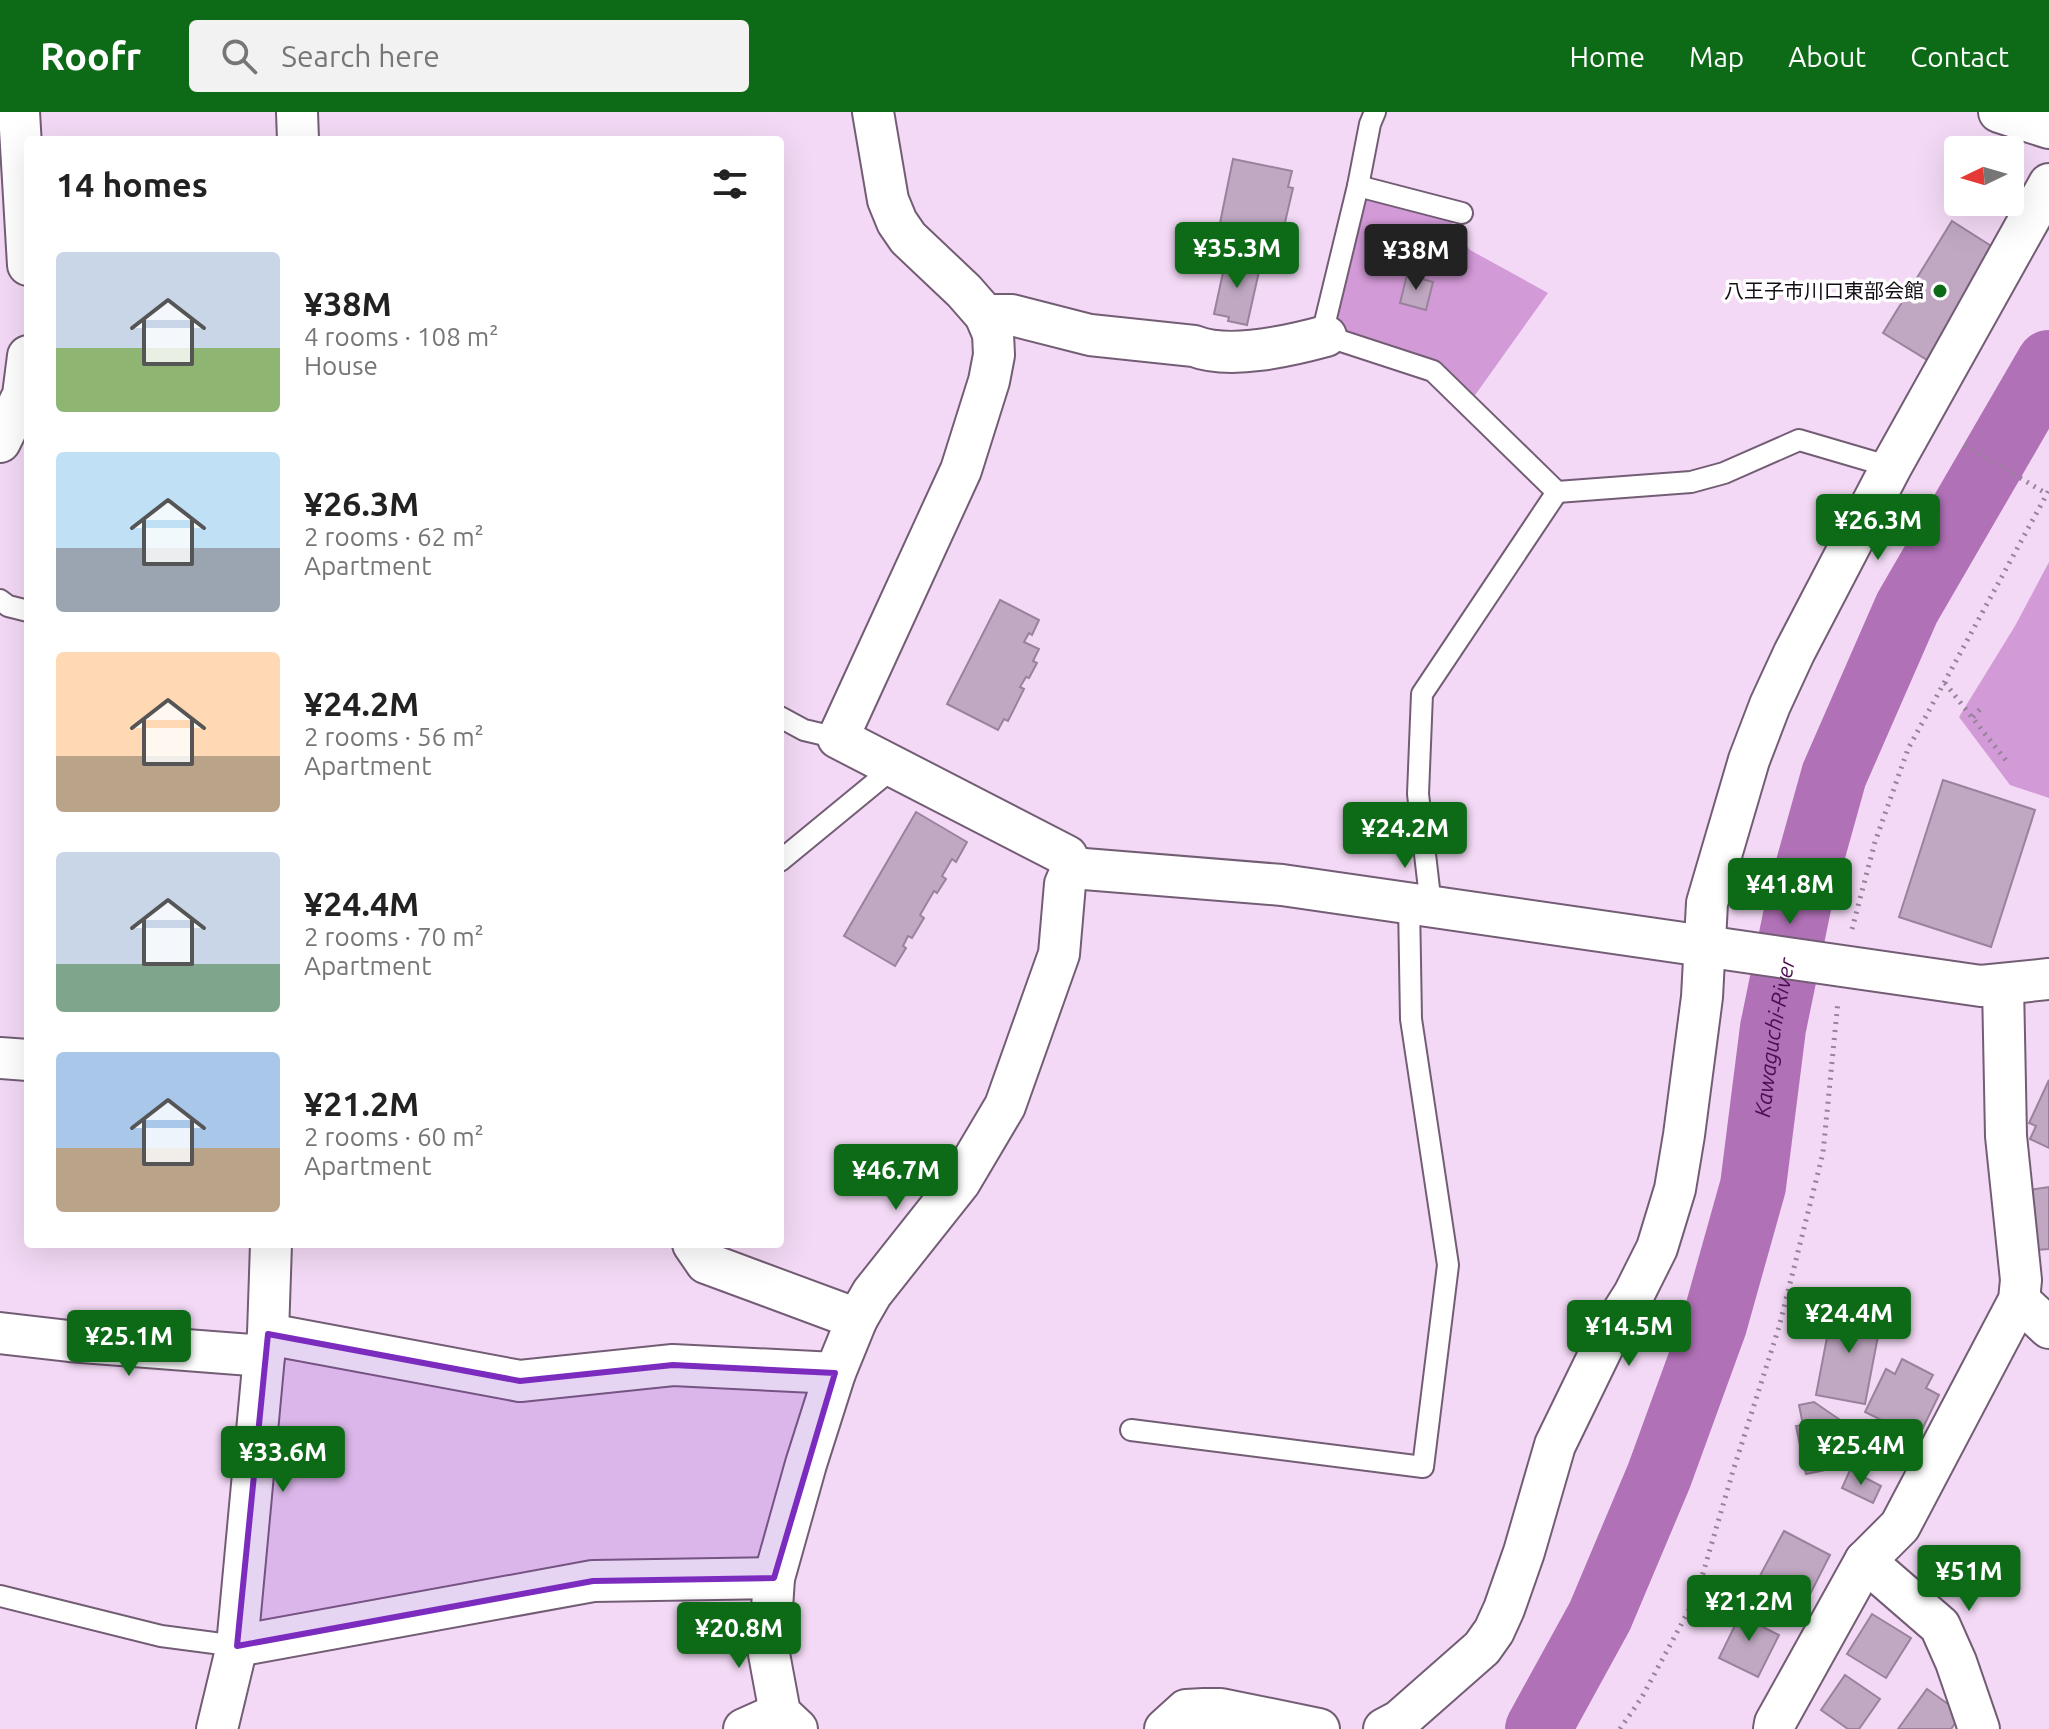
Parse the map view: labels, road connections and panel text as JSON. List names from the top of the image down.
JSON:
{
  "water": ["Kawaguchi-River"],
  "places": ["八王子市川口東部会館"],
  "north": "left",
  "page": {
    "header": "Roofr",
    "search": "Search here",
    "nav": [
      "Home",
      "Map",
      "About",
      "Contact"
    ],
    "heading": "14 homes",
    "price": [
      "¥35.3M",
      "¥38M",
      "¥26.3M",
      "¥24.2M",
      "¥41.8M",
      "¥46.7M",
      "¥24.4M",
      "¥14.5M",
      "¥25.1M",
      "¥25.4M",
      "¥33.6M",
      "¥51M",
      "¥21.2M",
      "¥20.8M"
    ],
    "list": [
      {
        "name": "¥38M",
        "note": "4 rooms · 108 m² · House"
      },
      {
        "name": "¥26.3M",
        "note": "2 rooms · 62 m² · Apartment"
      },
      {
        "name": "¥24.2M",
        "note": "2 rooms · 56 m² · Apartment"
      },
      {
        "name": "¥24.4M",
        "note": "2 rooms · 70 m² · Apartment"
      },
      {
        "name": "¥21.2M",
        "note": "2 rooms · 60 m² · Apartment"
      }
    ]
  }
}
